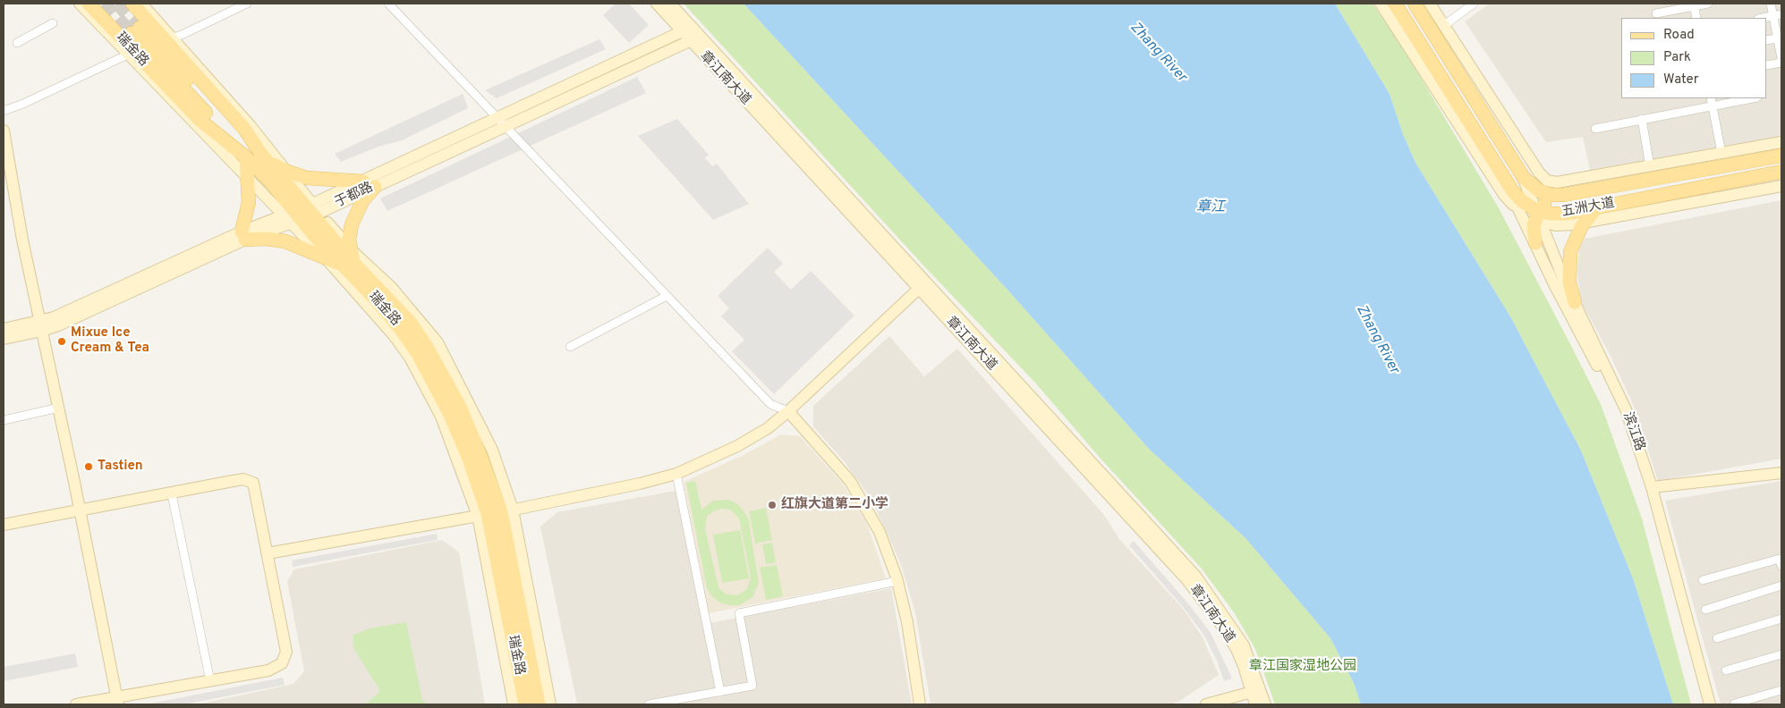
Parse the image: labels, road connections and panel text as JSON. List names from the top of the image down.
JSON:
{
  "streets": {
    "main road": ["瑞金路", "五洲大道"],
    "street": ["章江南大道", "于都路", "滨江路"]
  },
  "crossings": [
    ["瑞金路", "于都路"],
    ["章江南大道", "于都路"],
    ["五洲大道", "滨江路"]
  ],
  "water": ["Zhang River", "章江"],
  "parks": ["章江国家湿地公园"],
  "places": ["Mixue Ice Cream & Tea", "Tastien", "红旗大道第二小学"],
  "legend": ["Road", "Park", "Water"]
}
